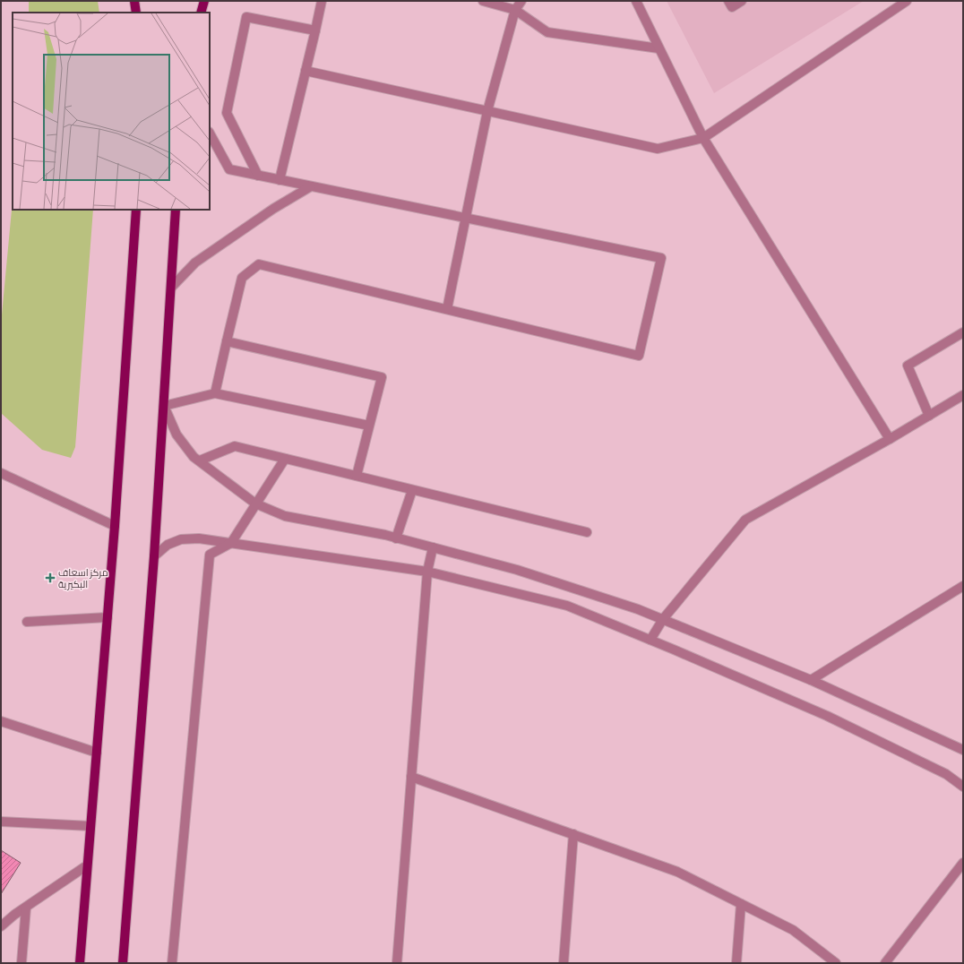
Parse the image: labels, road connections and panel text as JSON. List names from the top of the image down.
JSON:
{
  "places": {
    "health": ["مركز اسعاف البكيرية"]
  }
}
